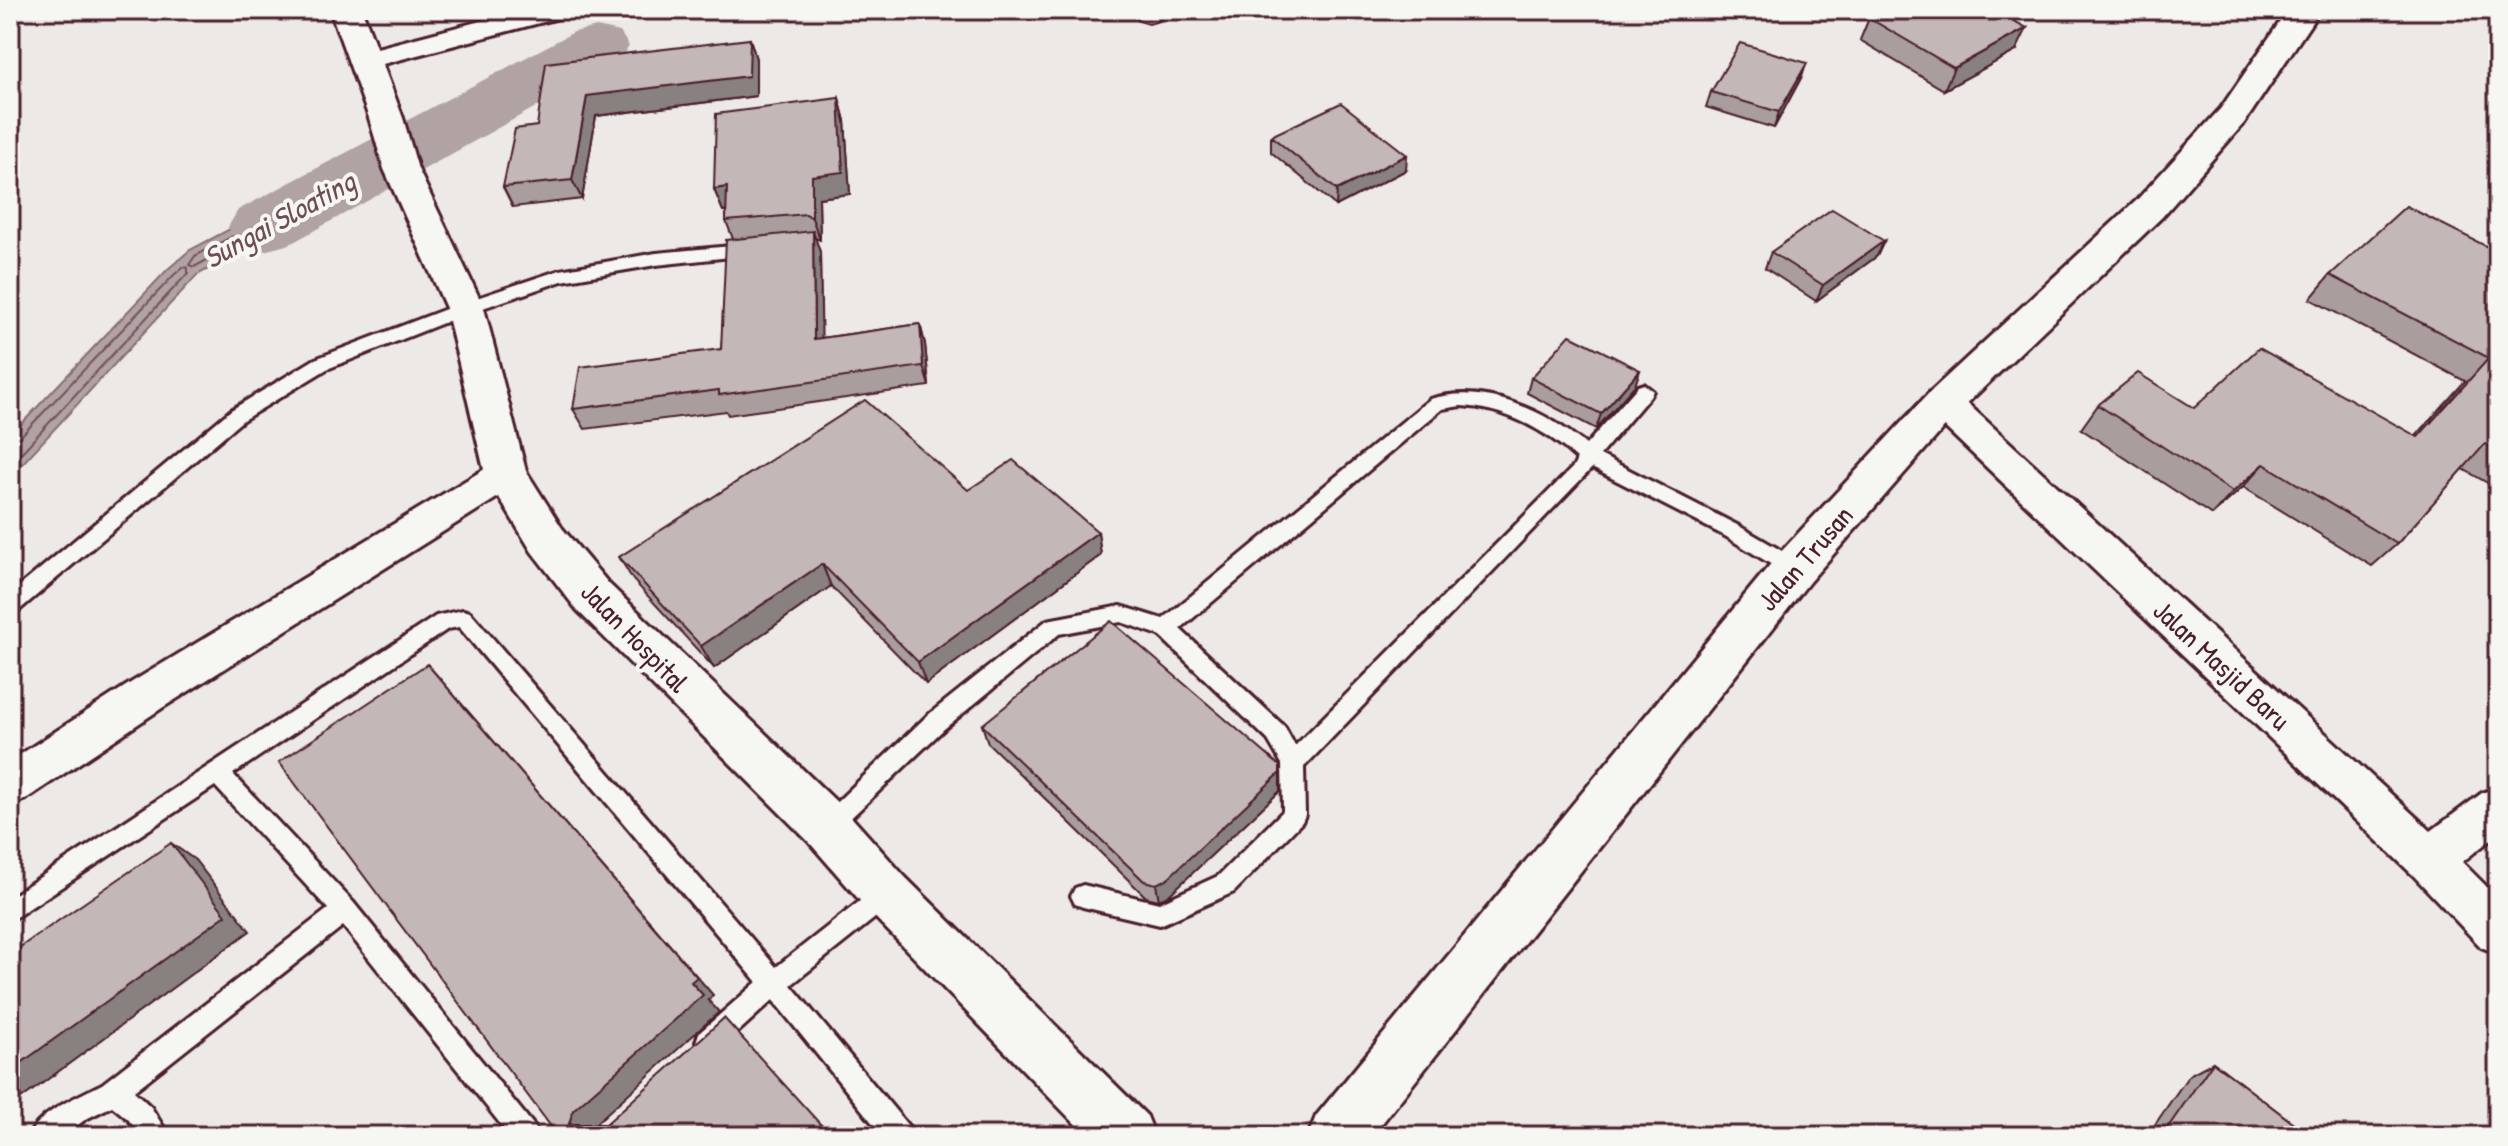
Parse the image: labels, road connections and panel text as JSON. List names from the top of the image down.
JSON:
{
  "streets": {
    "main road": ["Jalan Trusan", "Jalan Hospital"],
    "street": ["Jalan Masjid Baru"]
  },
  "crossings": [
    ["Jalan Trusan", "Jalan Masjid Baru"]
  ],
  "water": ["Sungai Sloating"]
}
